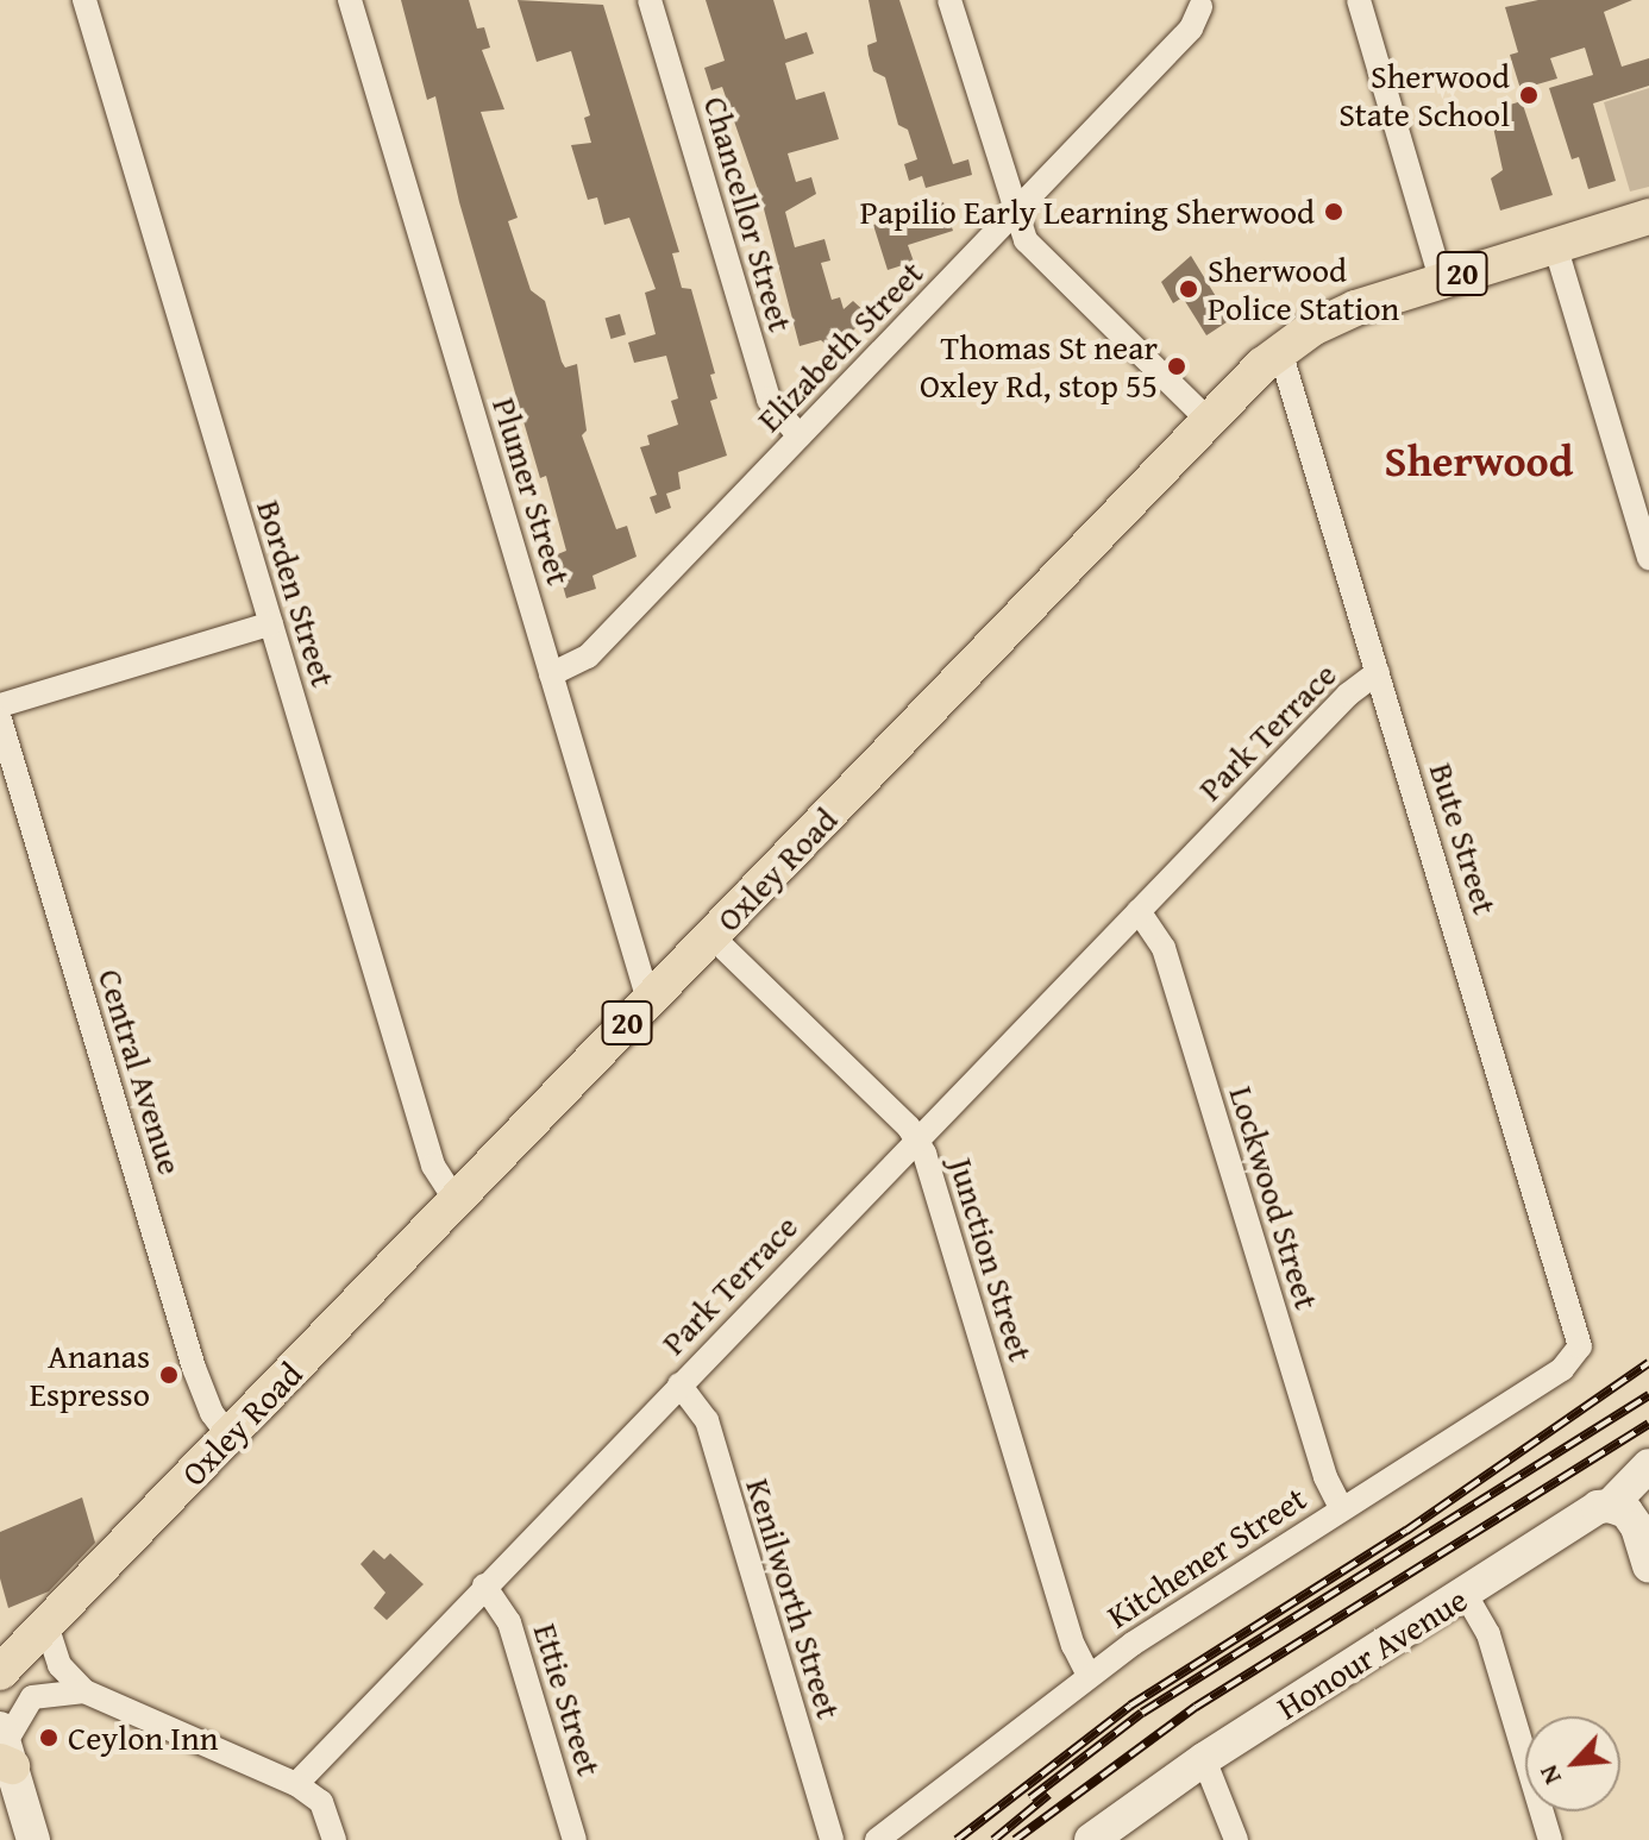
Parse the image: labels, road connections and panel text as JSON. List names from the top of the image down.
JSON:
{
  "streets": {
    "main road": ["20", "Oxley Road"],
    "street": [
      "Chancellor Street",
      "Elizabeth Street",
      "Plumer Street",
      "Borden Street",
      "Park Terrace",
      "Bute Street",
      "Central Avenue",
      "Lockwood Street",
      "Junction Street",
      "Kitchener Street",
      "Kenilworth Street",
      "Honour Avenue",
      "Ettie Street"
    ]
  },
  "crossings": [
    ["Chancellor Street", "Elizabeth Street"],
    ["Elizabeth Street", "Plumer Street"],
    ["Plumer Street", "Oxley Road"],
    ["Borden Street", "Oxley Road"],
    ["Park Terrace", "Bute Street"],
    ["Park Terrace", "Lockwood Street"],
    ["Park Terrace", "Junction Street"],
    ["Park Terrace", "Kenilworth Street"],
    ["Park Terrace", "Ettie Street"],
    ["Bute Street", "Oxley Road"],
    ["Bute Street", "Kitchener Street"],
    ["Oxley Road", "Central Avenue"],
    ["Oxley Road", "Junction Street"],
    ["Lockwood Street", "Kitchener Street"],
    ["Junction Street", "Kitchener Street"]
  ],
  "districts": ["Sherwood"],
  "places": [
    "Sherwood State School",
    "Papilio Early Learning Sherwood",
    "Sherwood Police Station",
    "Thomas St near Oxley Rd, stop 55",
    "Ananas Espresso",
    "Ceylon Inn"
  ],
  "north": "bottom left"
}
